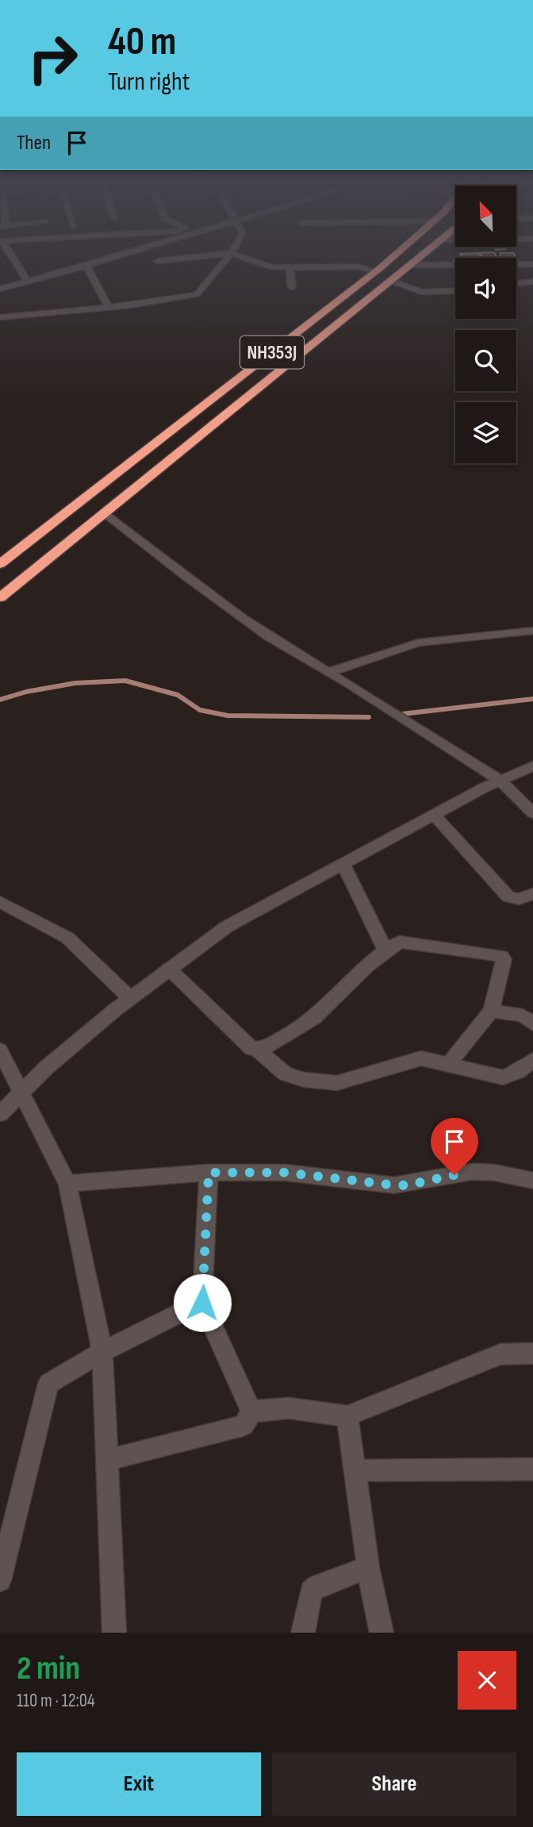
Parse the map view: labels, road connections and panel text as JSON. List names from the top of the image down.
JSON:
{
  "streets": {
    "highway": ["NH353J"]
  },
  "north": "top left",
  "page": {
    "turn": ["40 m", "Turn right"],
    "then": "Then",
    "heading": ["2 min", "110 m · 12:04"],
    "buttons": ["Exit", "Share"]
  }
}
